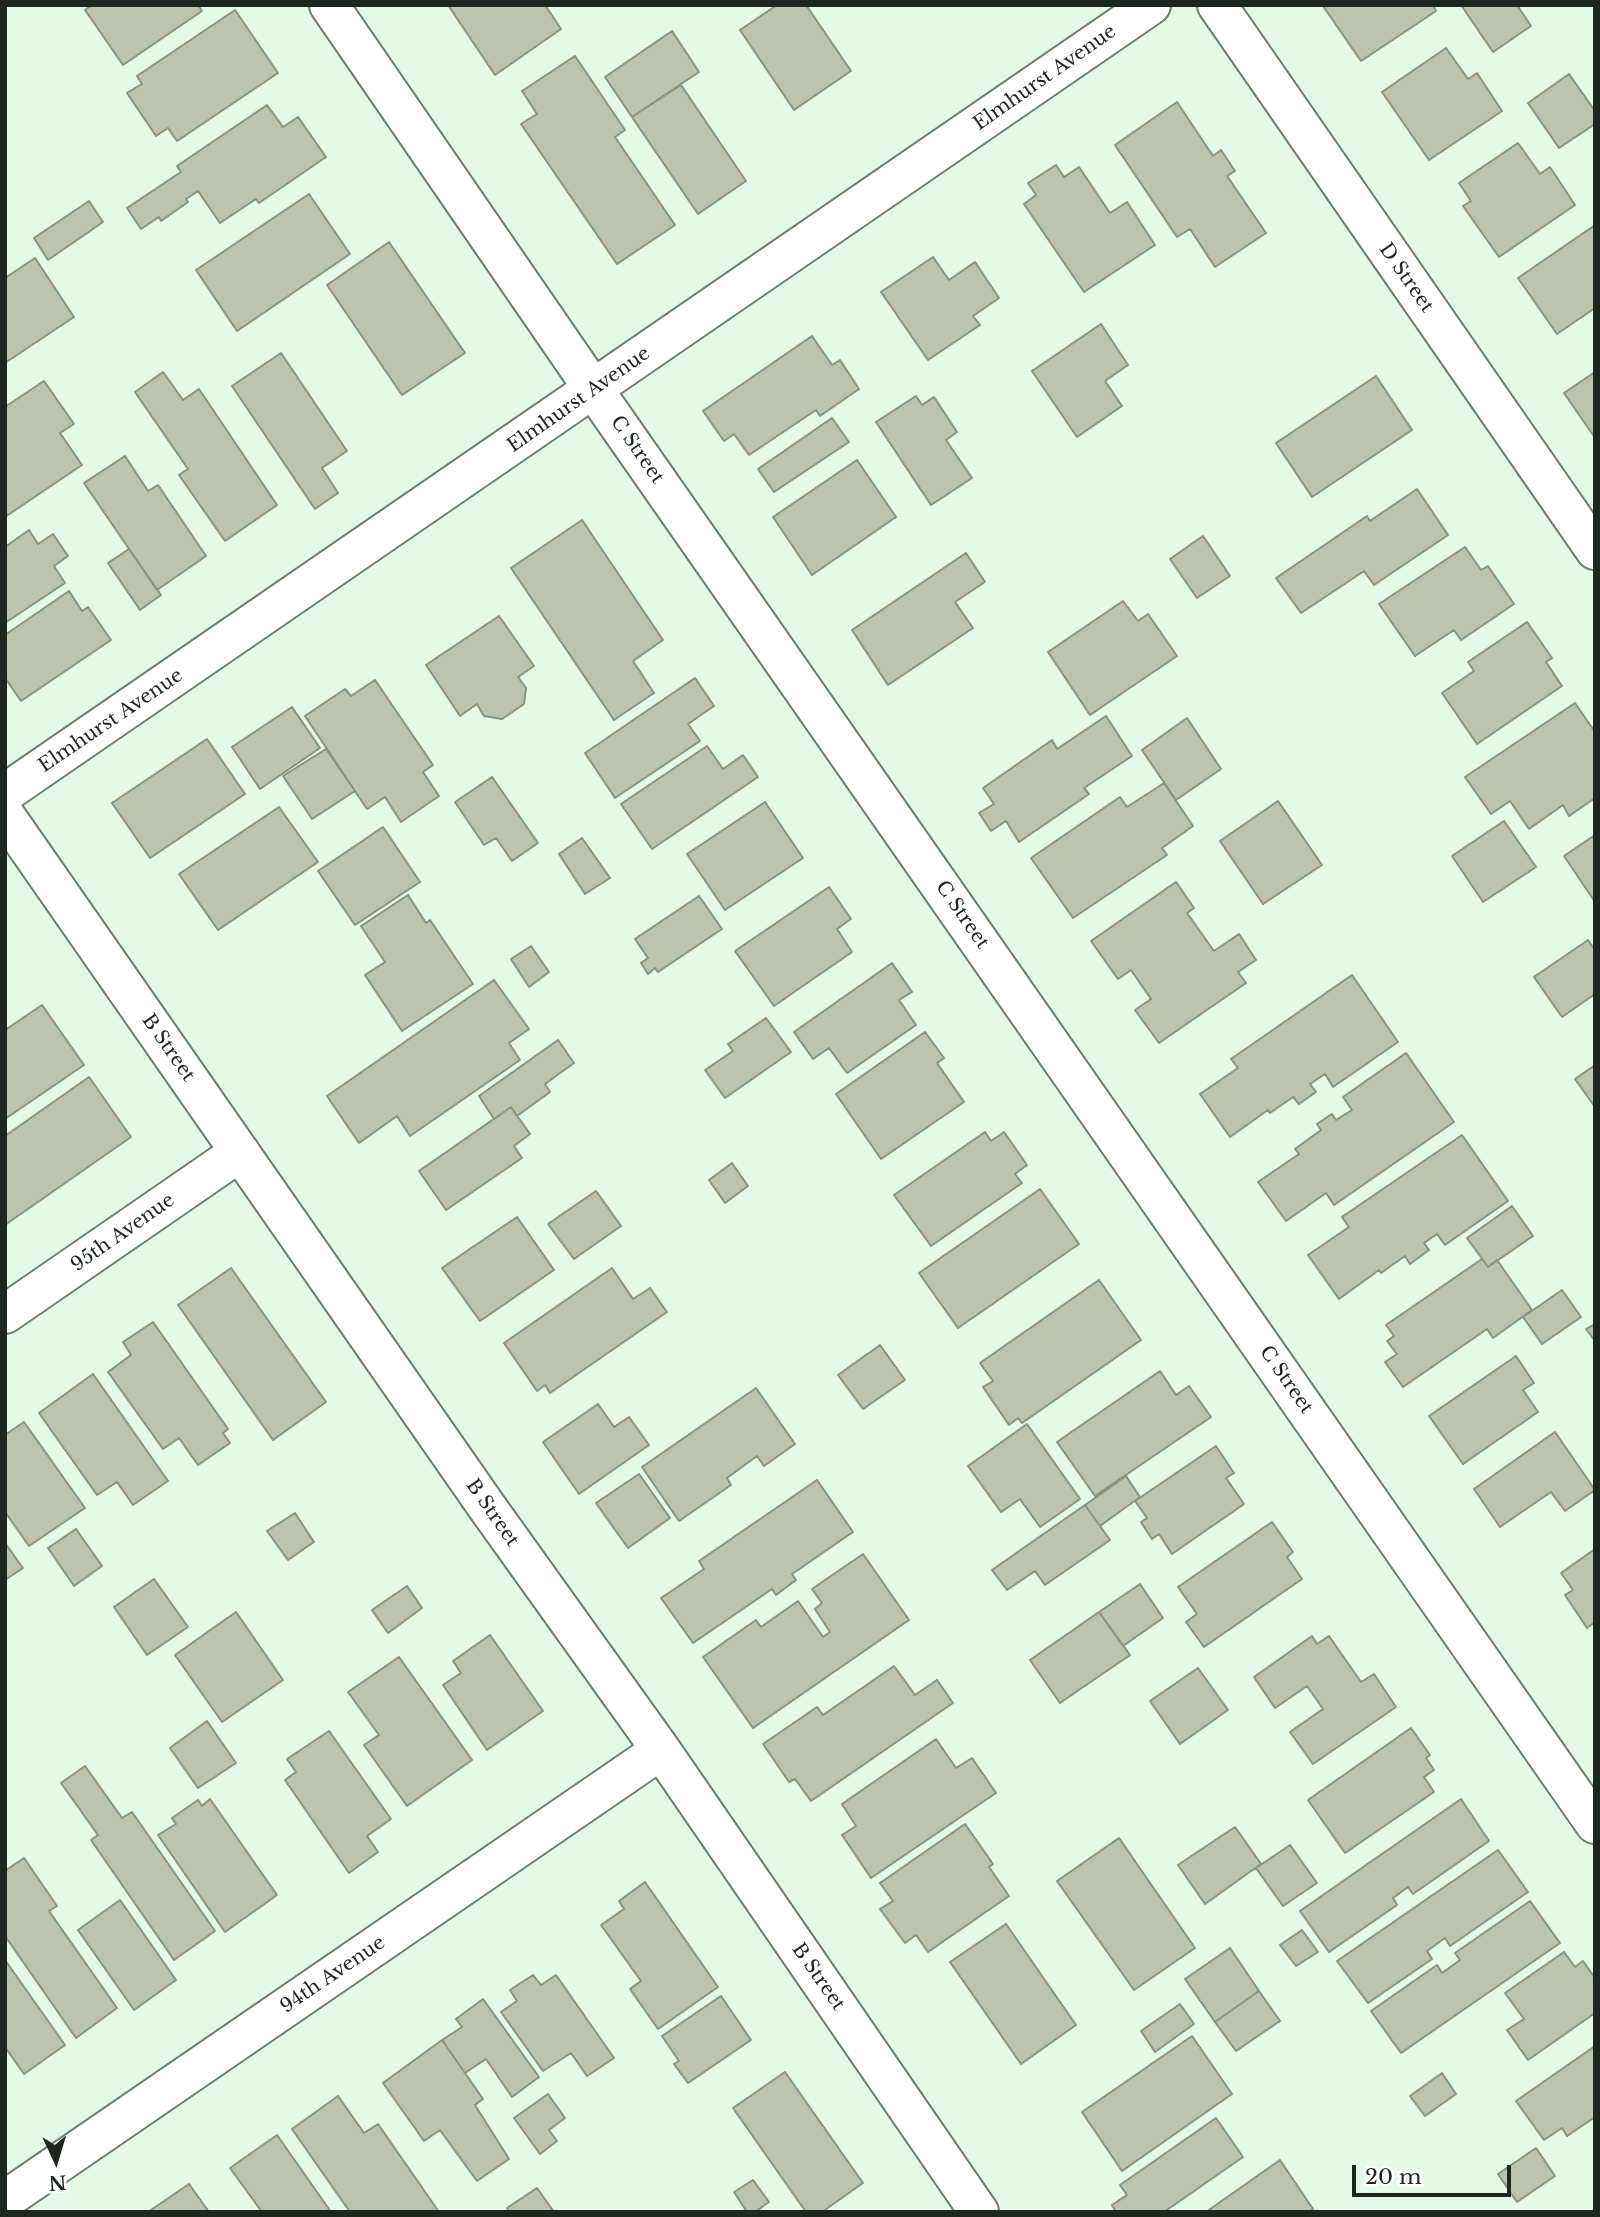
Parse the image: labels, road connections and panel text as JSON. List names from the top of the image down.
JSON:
{
  "streets": {
    "street": [
      "Elmhurst Avenue",
      "D Street",
      "C Street",
      "B Street",
      "95th Avenue",
      "94th Avenue"
    ]
  },
  "crossings": [
    ["Elmhurst Avenue", "C Street"],
    ["B Street", "95th Avenue"],
    ["B Street", "94th Avenue"]
  ],
  "scale_bar": "20 m",
  "north": "bottom"
}
